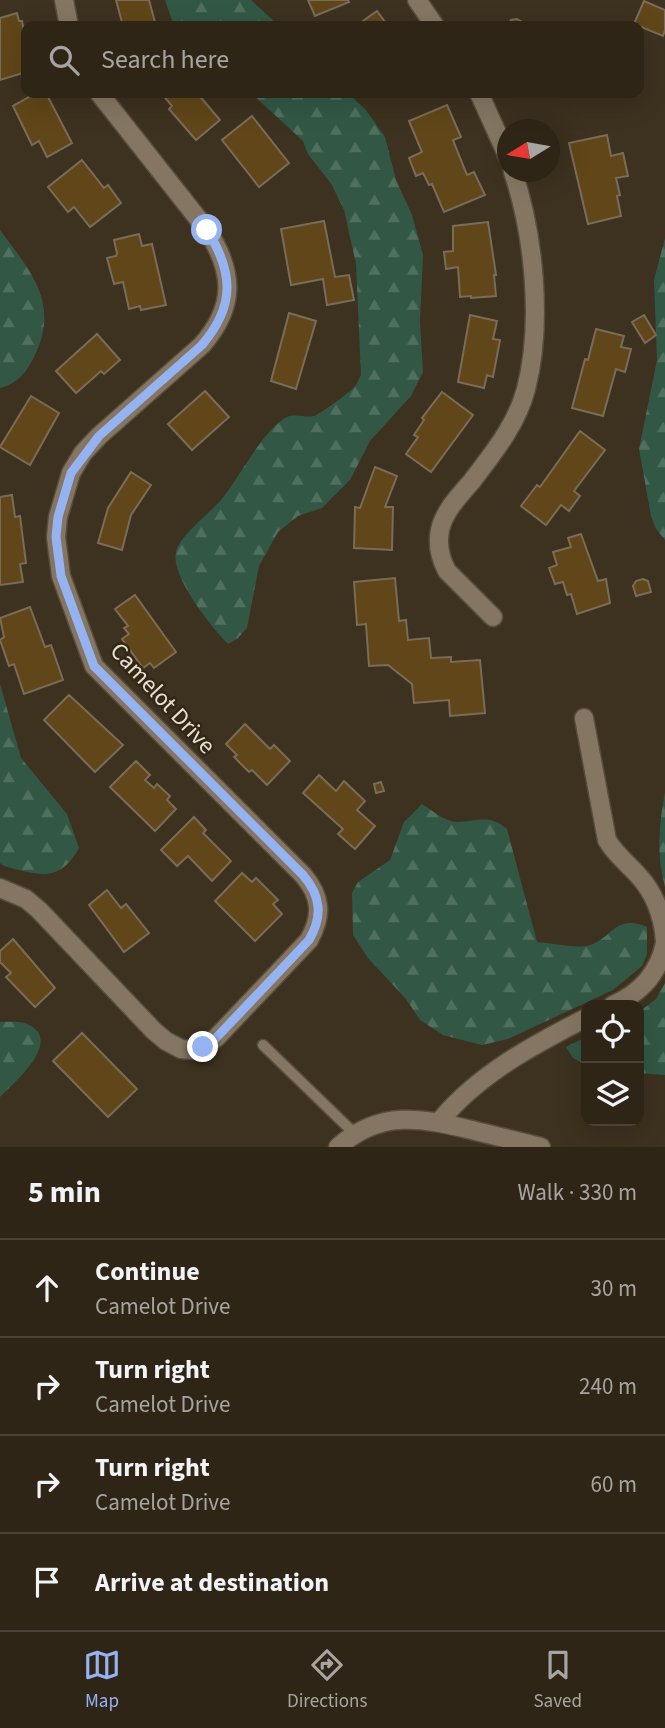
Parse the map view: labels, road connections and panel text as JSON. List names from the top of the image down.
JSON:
{
  "streets": {
    "street": ["Camelot Drive"]
  },
  "north": "left",
  "page": {
    "search": "Search here",
    "heading": ["5 min", "Walk · 330 m"],
    "list": [
      ["Continue", "Camelot Drive", "30 m"],
      ["Turn right", "Camelot Drive", "240 m"],
      ["Turn right", "Camelot Drive", "60 m"],
      "Arrive at destination"
    ],
    "nav": ["Map", "Directions", "Saved"]
  }
}
